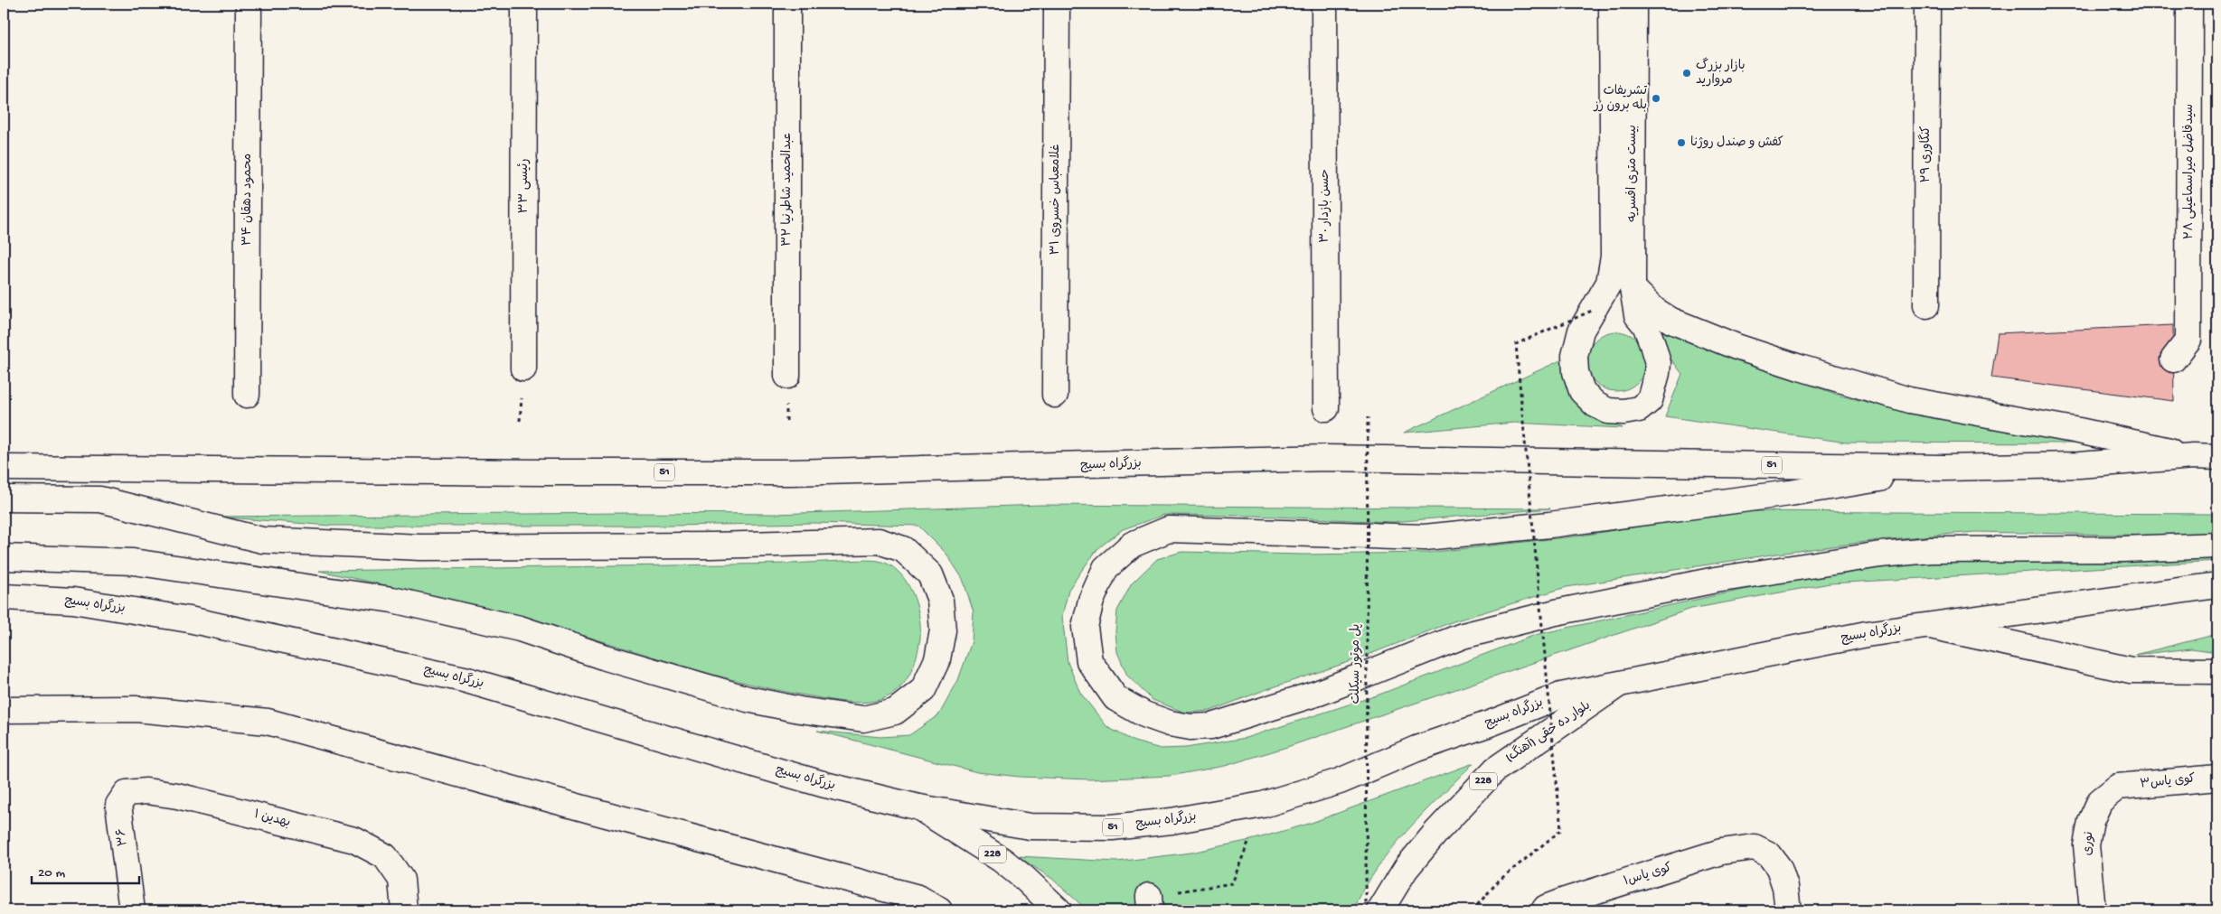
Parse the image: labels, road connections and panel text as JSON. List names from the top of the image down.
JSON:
{
  "streets": {
    "main road": [
      "کنگاوری ۲۹",
      "سیدفاضل میراسماعیلی ۲۸",
      "بیست متری افسریه",
      "رئیسی ۳۳",
      "عبدالحمید شاطرنیا ۳۲",
      "محمود دهقان ۳۴",
      "غلامعباس خسروی ۳۱",
      "حسن بازدار ۳۰",
      "بزرگراه بسیج",
      "51",
      "بلوار ده حقی (آهنگ)",
      "228",
      "کوی یاس۳",
      "بهدین ۱",
      "۳۶",
      "نوری",
      "کوی یاس۱"
    ],
    "path": ["پل موتور سیکلت"]
  },
  "crossings": [
    ["بزرگراه بسیج", "بلوار ده حقی (آهنگ)"],
    ["بزرگراه بسیج", "228"],
    ["کوی یاس۳", "نوری"],
    ["بهدین ۱", "۳۶"]
  ],
  "places": ["بازار بزرگ مروارید", "تشریفات بله برون رز", "کفش و صندل روژنا"],
  "scale_bar": "20 m"
}
